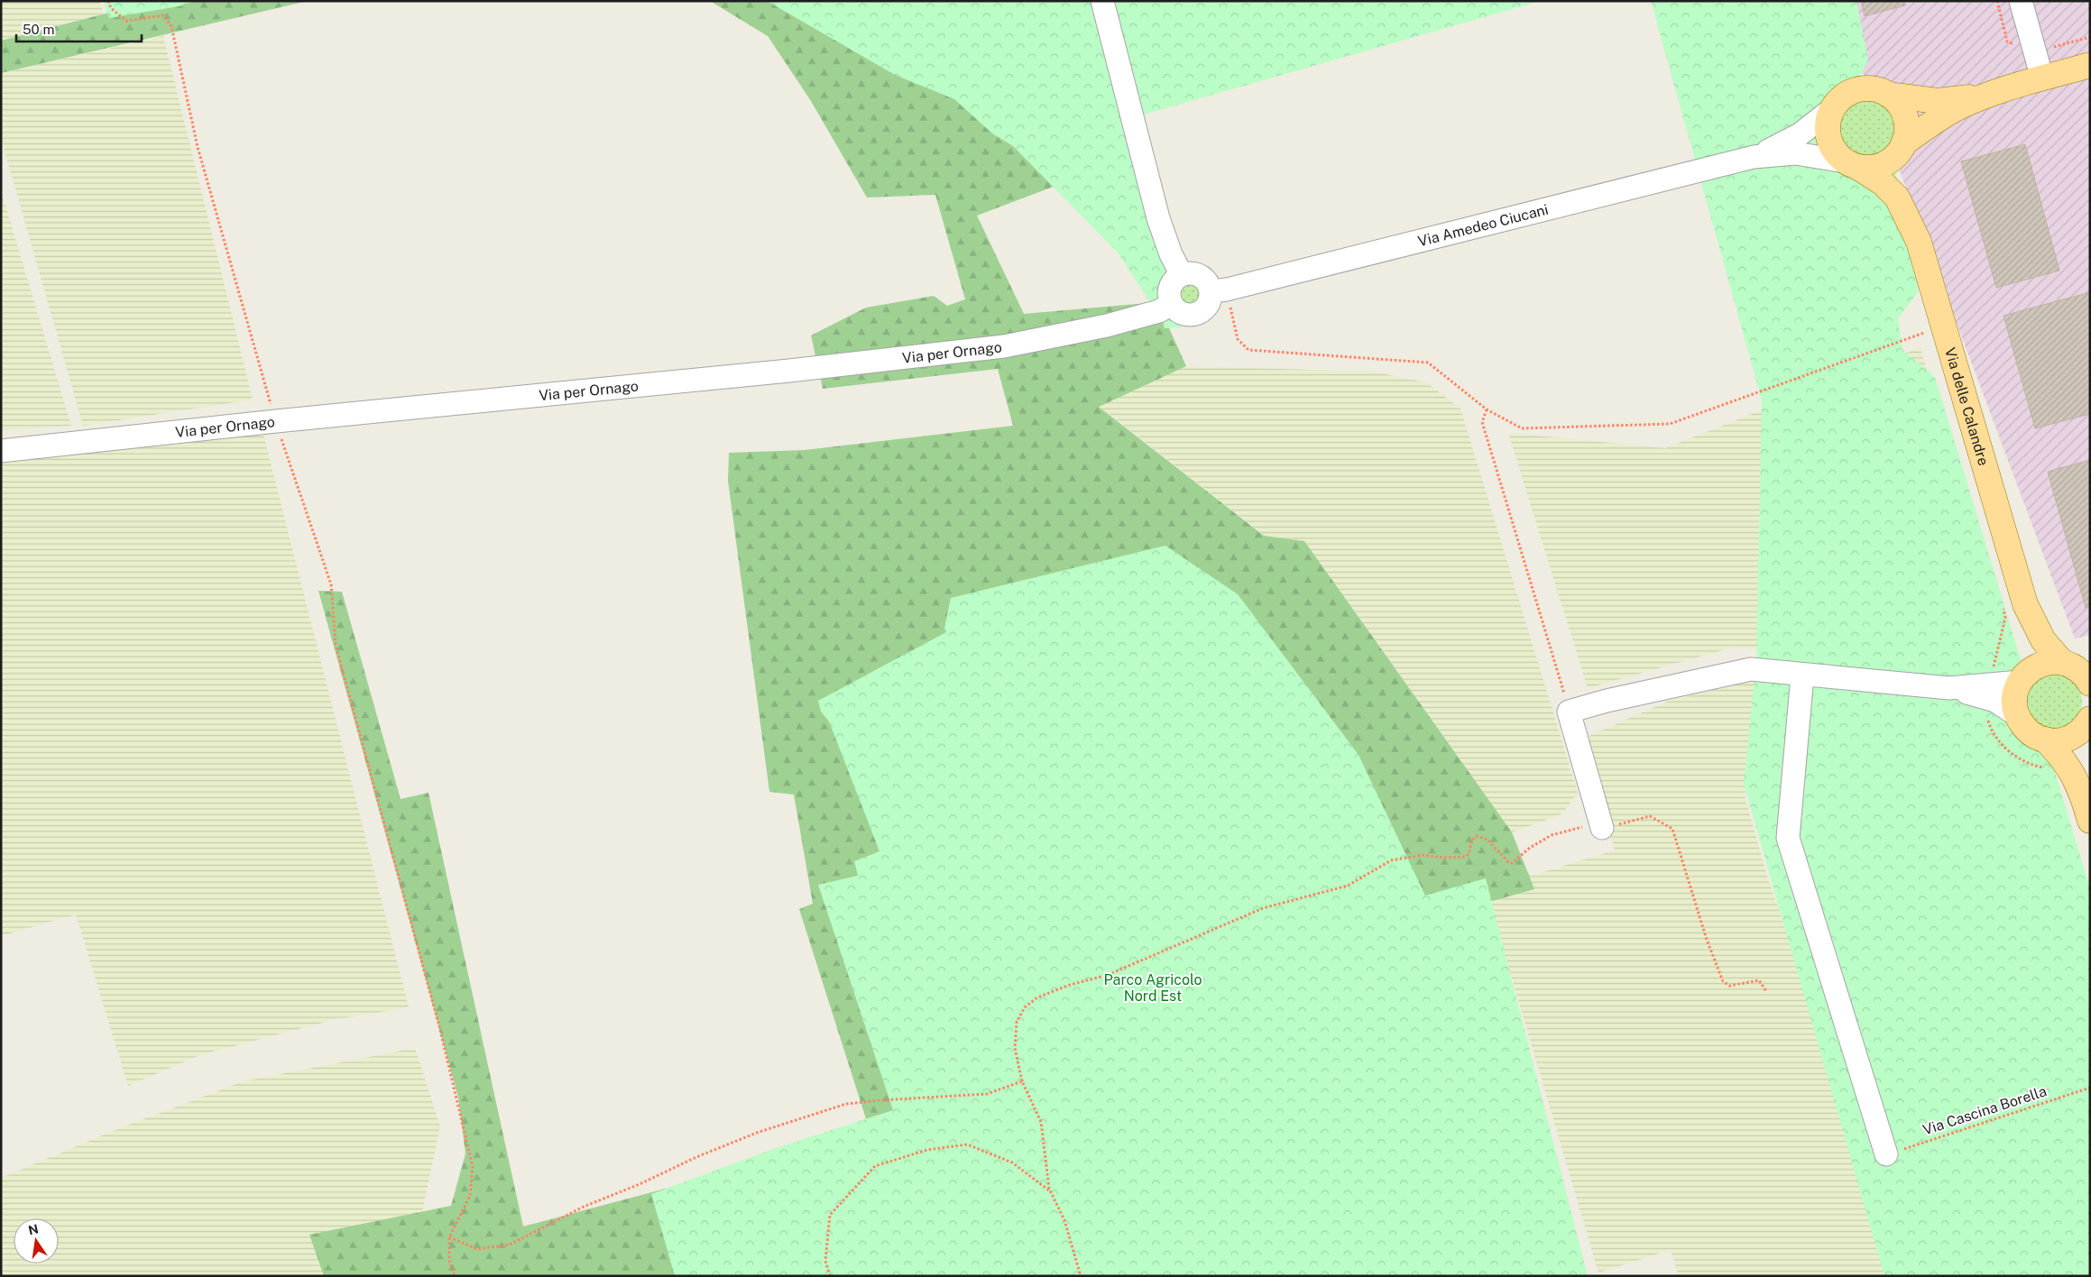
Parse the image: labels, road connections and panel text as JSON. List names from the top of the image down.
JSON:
{
  "streets": {
    "main road": ["Via Amedeo Ciucani", "Via delle Calandre"],
    "street": ["Via per Ornago"],
    "path": ["Via Cascina Borella"]
  },
  "crossings": [
    ["Via Amedeo Ciucani", "Via per Ornago"],
    ["Via Amedeo Ciucani", "Via delle Calandre"]
  ],
  "parks": ["Parco Agricolo Nord Est"],
  "scale_bar": "50 m",
  "north": "top"
}
